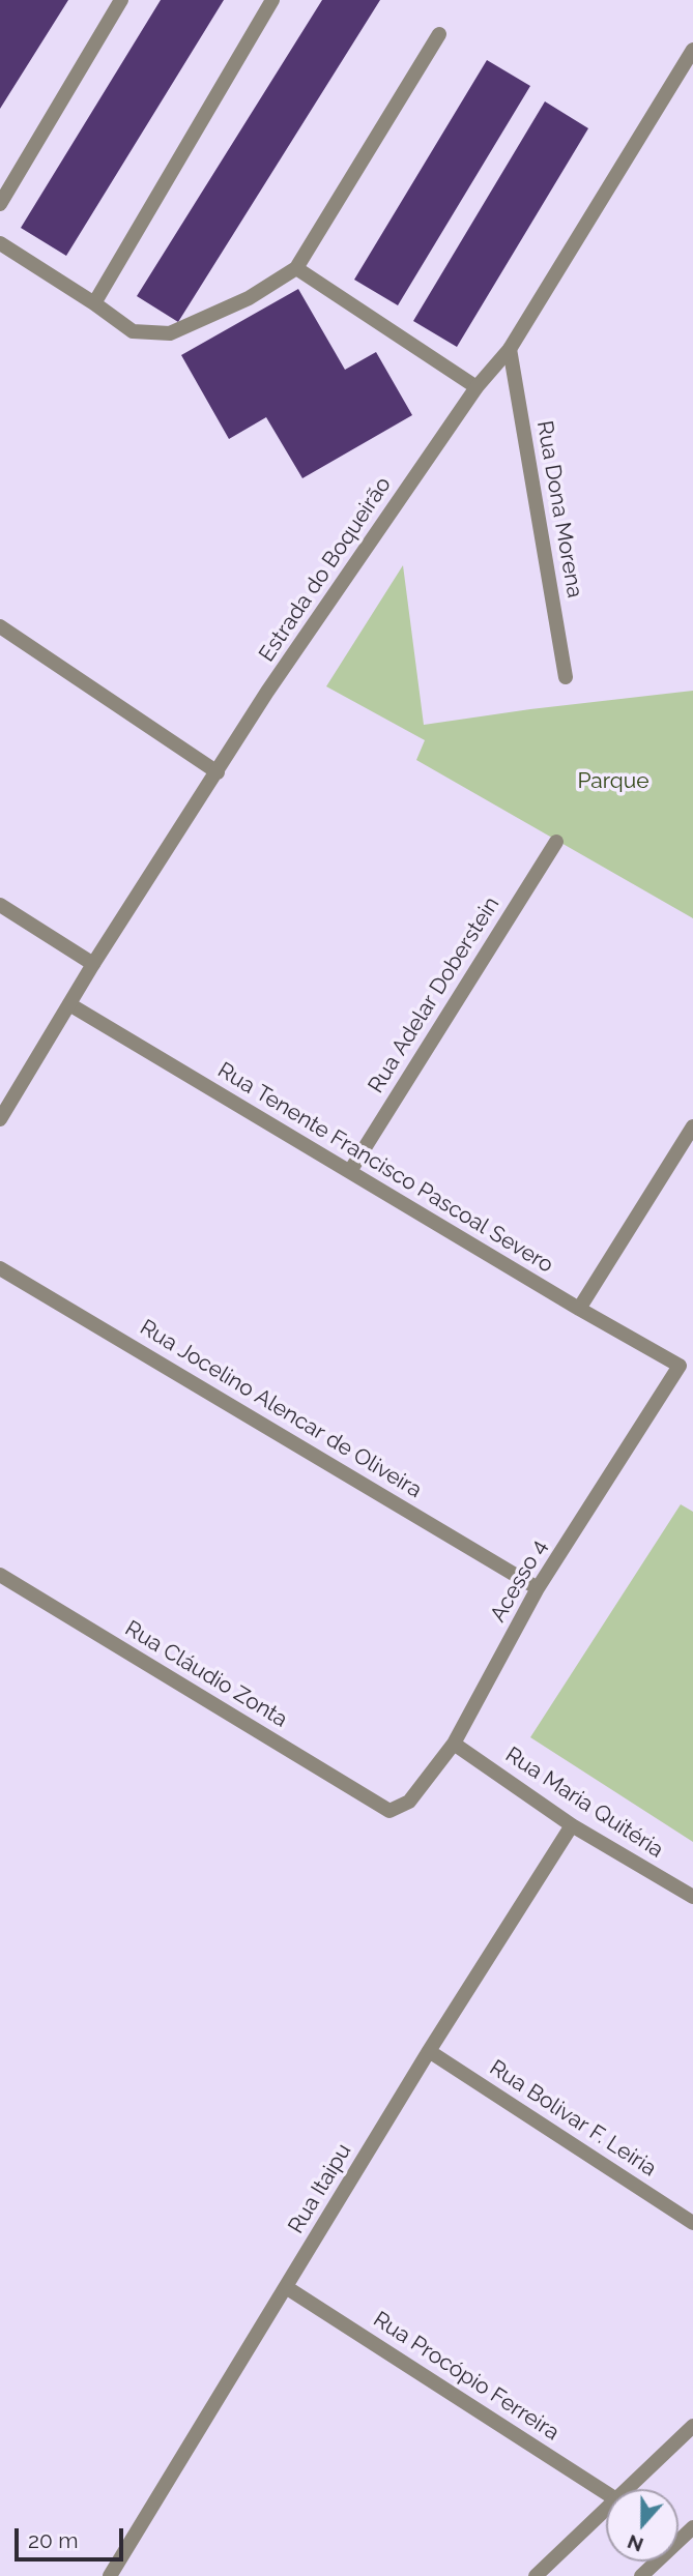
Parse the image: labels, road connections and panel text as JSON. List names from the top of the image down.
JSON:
{
  "streets": {
    "street": [
      "Rua Dona Morena",
      "Estrada do Boqueirão",
      "Rua Adelar Doberstein",
      "Rua Tenente Francisco Pascoal Severo",
      "Rua Jocelino Alencar de Oliveira",
      "Acesso 4",
      "Rua Cláudio Zonta",
      "Rua Maria Quitéria",
      "Rua Bolivar F. Leiria",
      "Rua Itaipu",
      "Rua Procópio Ferreira"
    ]
  },
  "crossings": [
    ["Rua Dona Morena", "Estrada do Boqueirão"],
    ["Estrada do Boqueirão", "Rua Tenente Francisco Pascoal Severo"],
    ["Rua Adelar Doberstein", "Rua Tenente Francisco Pascoal Severo"],
    ["Rua Tenente Francisco Pascoal Severo", "Acesso 4"],
    ["Rua Jocelino Alencar de Oliveira", "Acesso 4"],
    ["Acesso 4", "Rua Cláudio Zonta"],
    ["Acesso 4", "Rua Maria Quitéria"],
    ["Rua Maria Quitéria", "Rua Itaipu"],
    ["Rua Bolivar F. Leiria", "Rua Itaipu"],
    ["Rua Itaipu", "Rua Procópio Ferreira"]
  ],
  "parks": ["Parque"],
  "scale_bar": "20 m",
  "north": "bottom"
}
